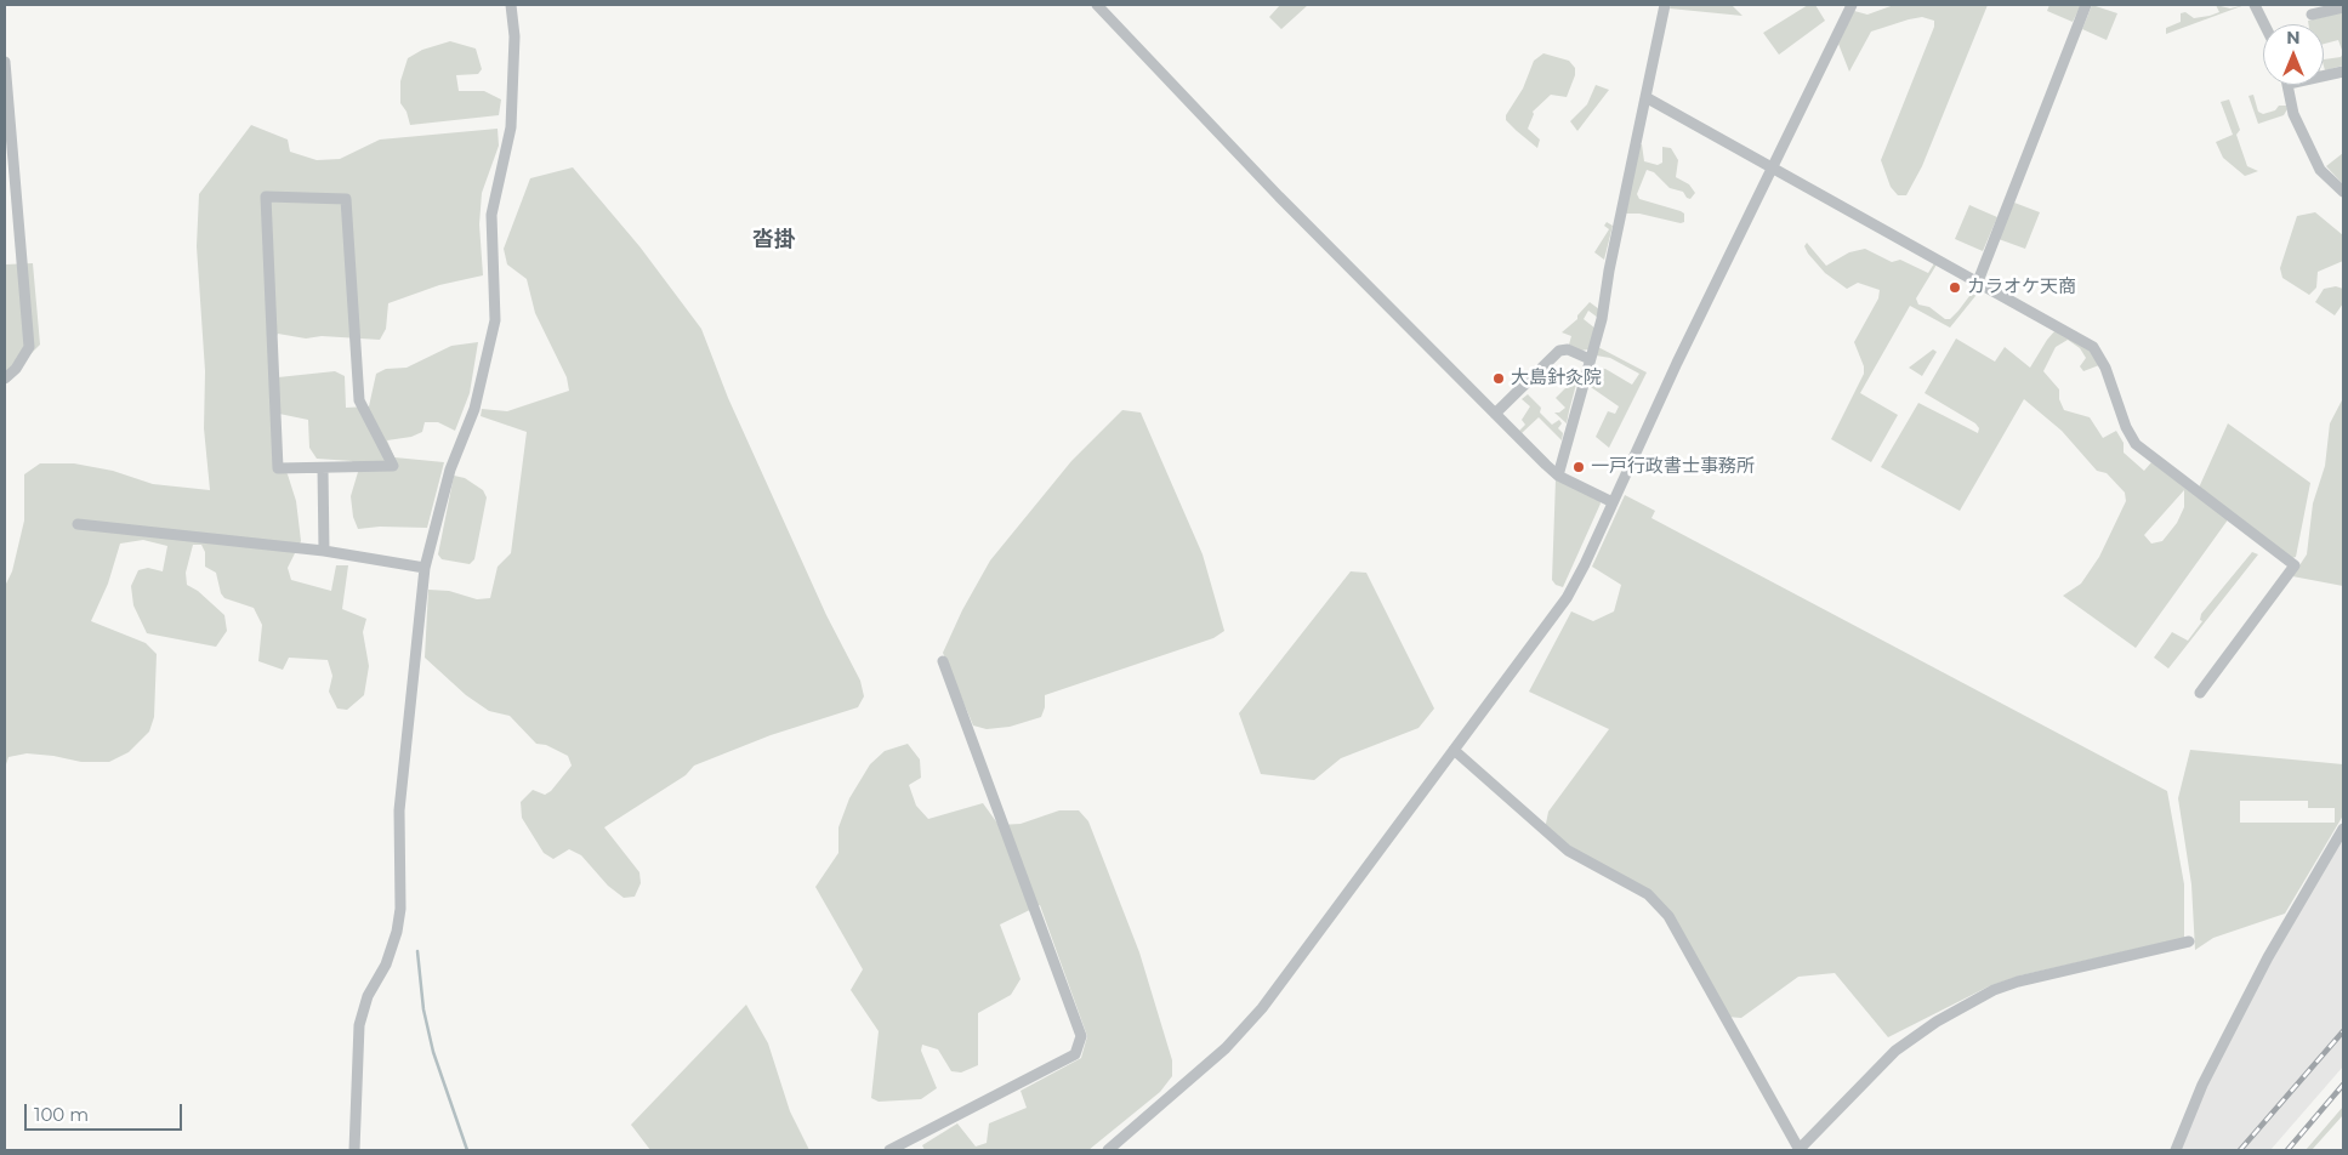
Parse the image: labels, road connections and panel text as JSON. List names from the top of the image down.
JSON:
{
  "districts": ["沓掛"],
  "places": ["カラオケ天商", "大島針灸院", "一戸行政書士事務所"],
  "scale_bar": "100 m",
  "north": "top"
}
